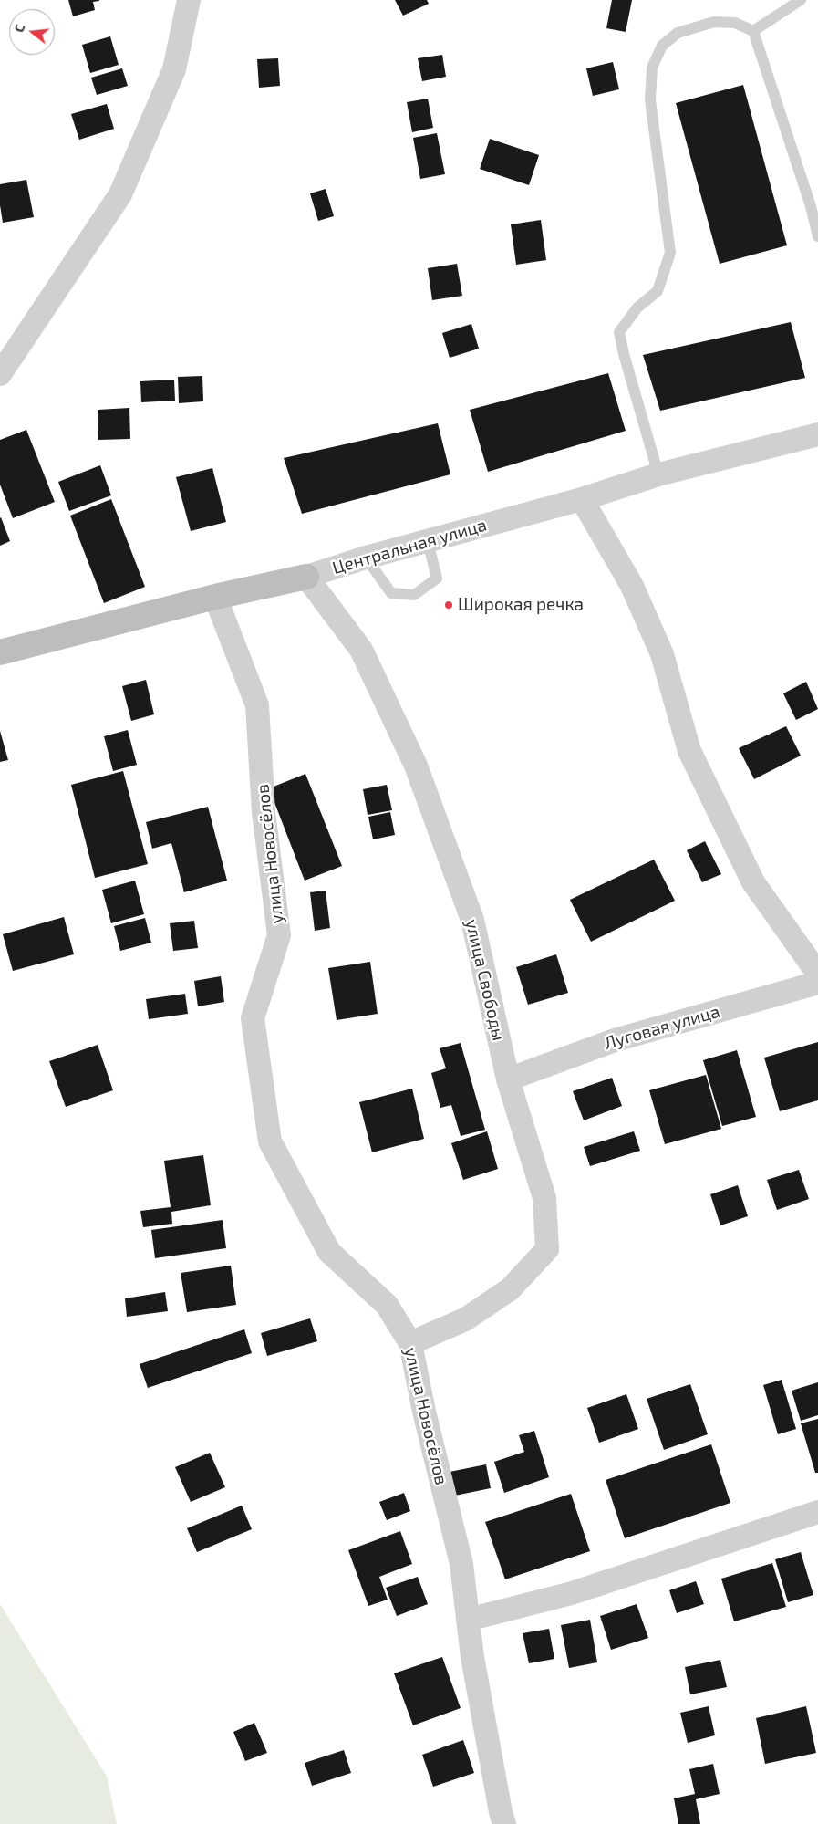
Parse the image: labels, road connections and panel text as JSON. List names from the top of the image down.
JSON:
{
  "streets": {
    "street": [
      "Центральная улица",
      "улица Новосёлов",
      "улица Свободы",
      "Луговая улица"
    ]
  },
  "crossings": [
    ["Центральная улица", "улица Новосёлов"],
    ["Центральная улица", "улица Свободы"],
    ["улица Новосёлов", "улица Свободы"],
    ["улица Свободы", "Луговая улица"]
  ],
  "places": ["Широкая речка"],
  "north": "left"
}
